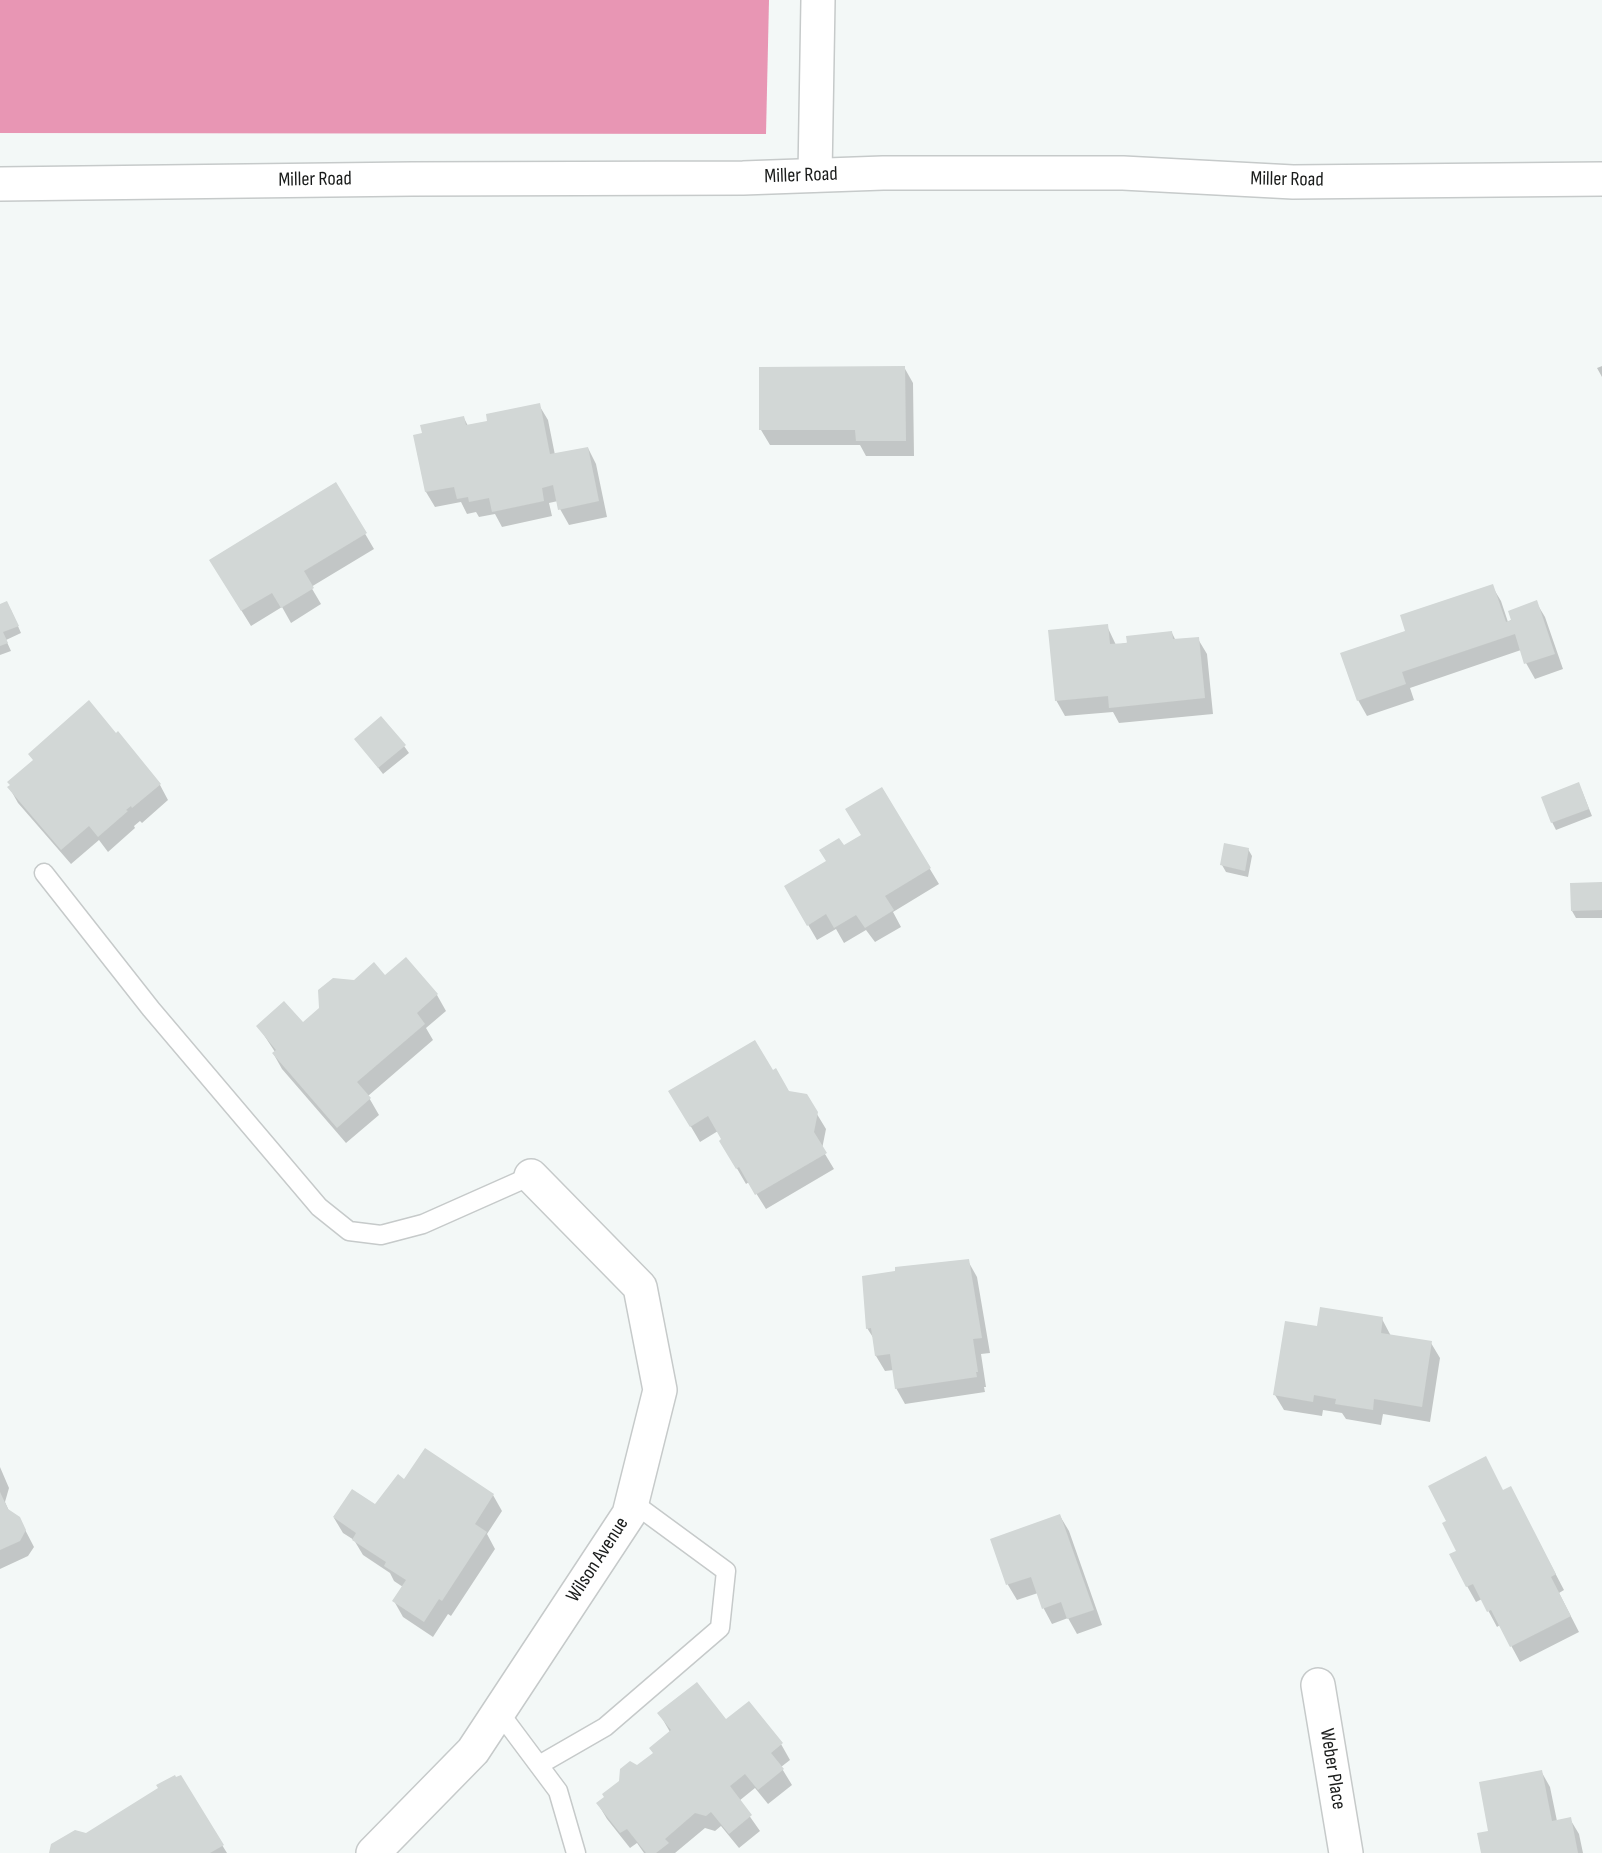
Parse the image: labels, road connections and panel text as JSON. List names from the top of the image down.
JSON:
{
  "streets": {
    "street": ["Miller Road", "Wilson Avenue", "Weber Place"]
  }
}
